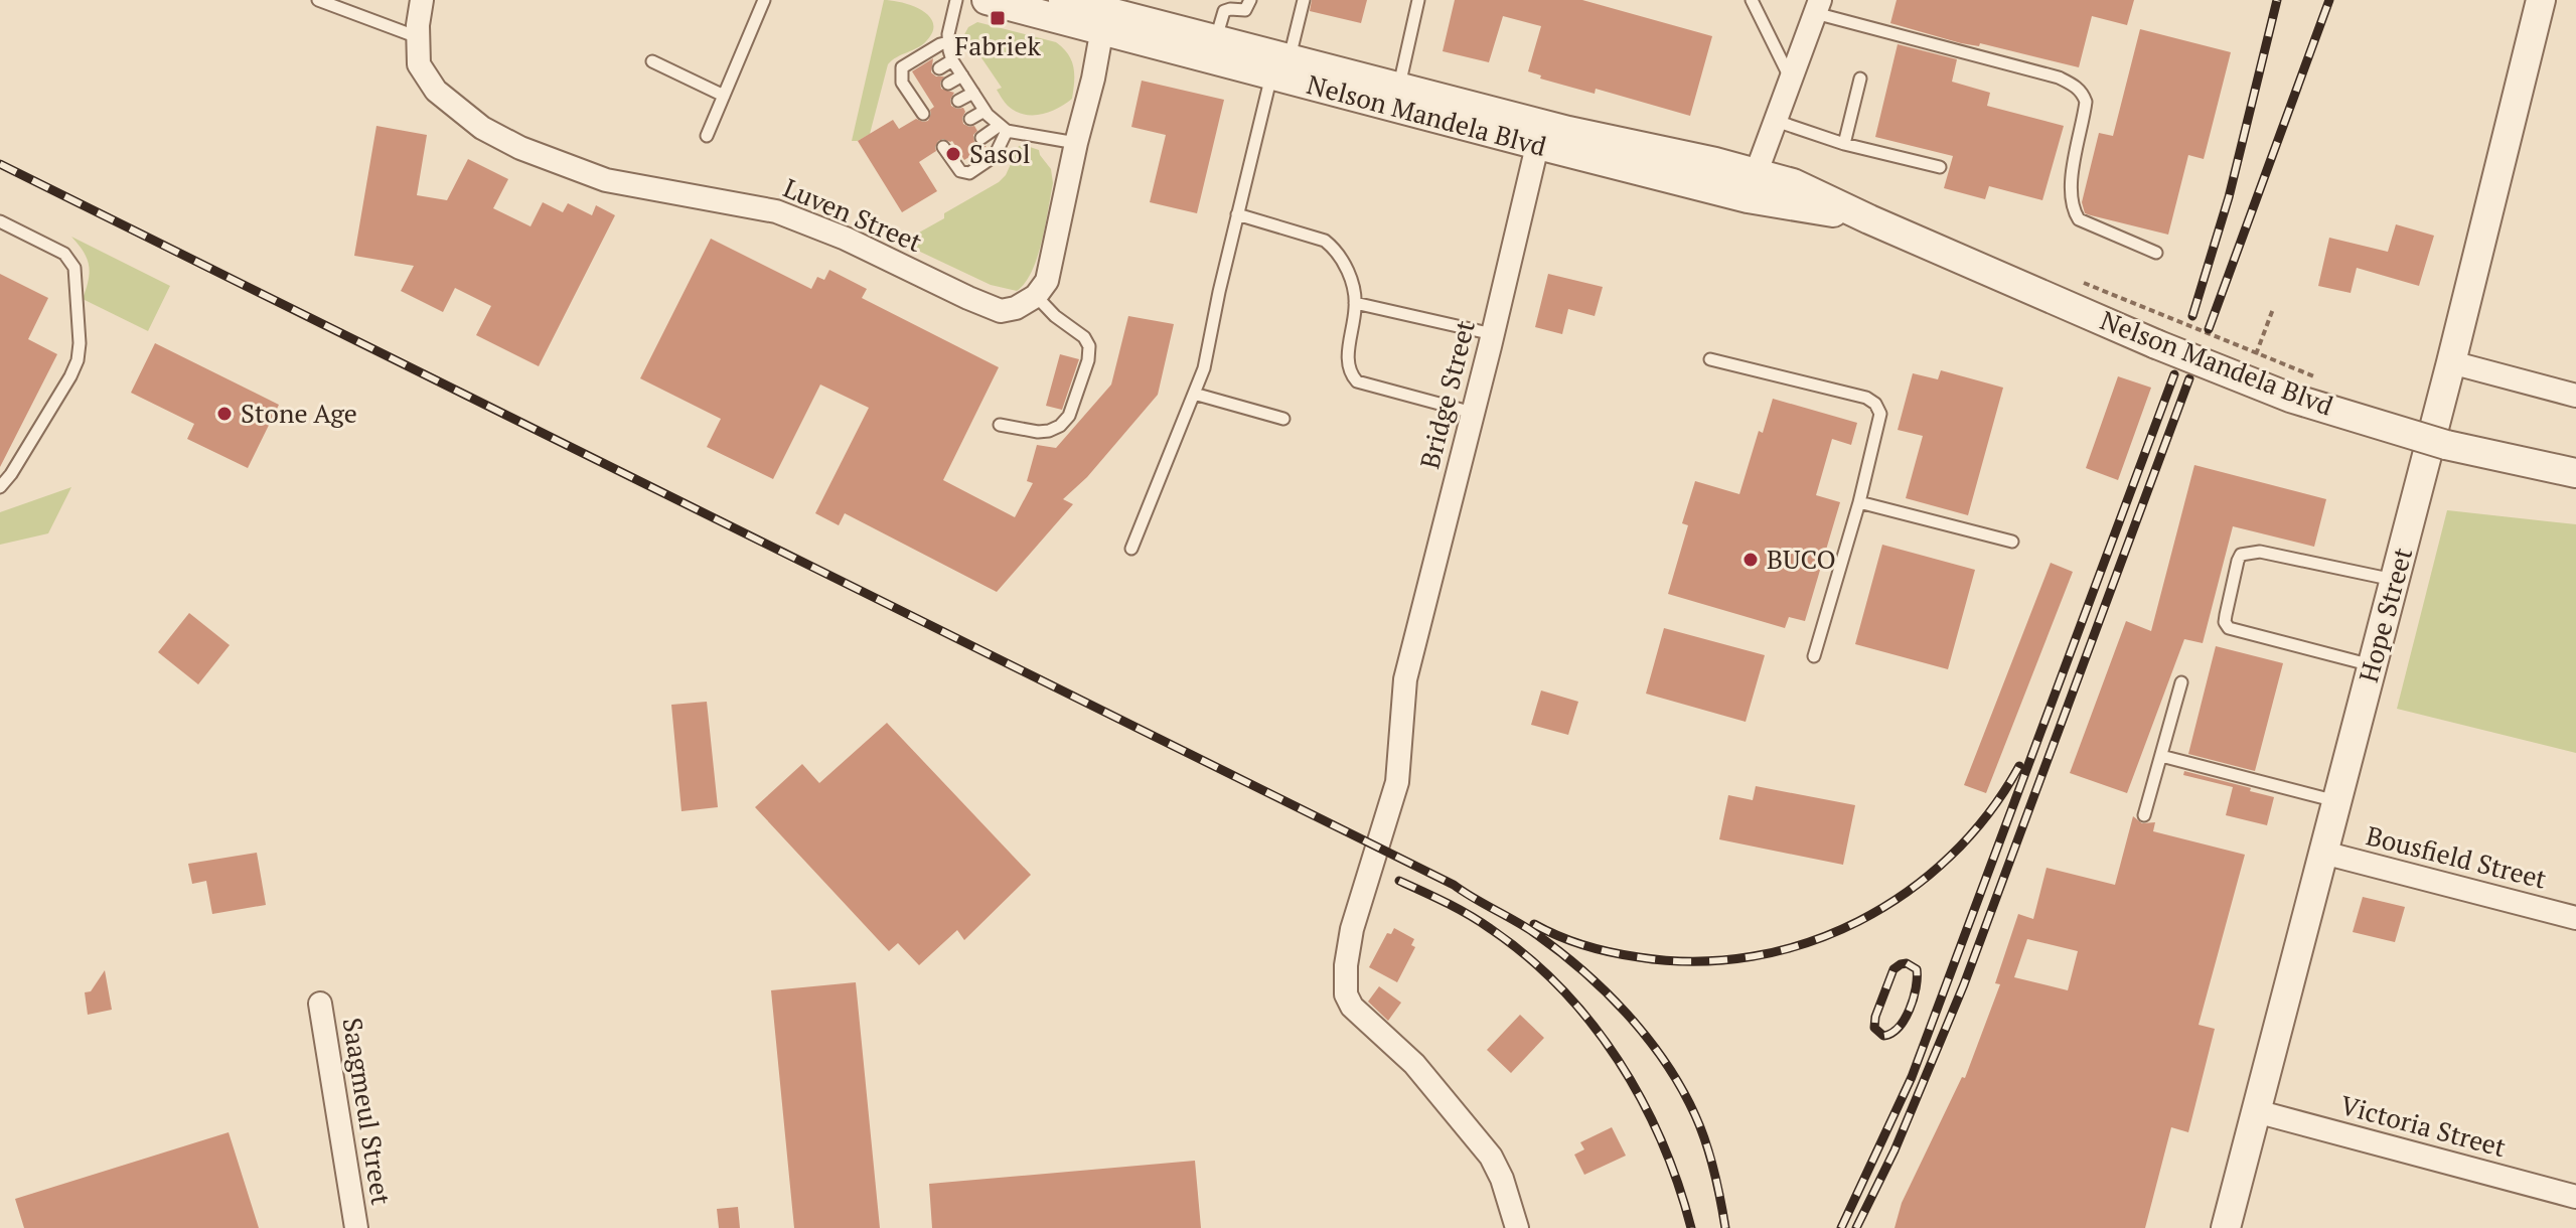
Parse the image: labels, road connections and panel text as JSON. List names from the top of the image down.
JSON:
{
  "streets": {
    "street": [
      "Nelson Mandela Blvd",
      "Luven Street",
      "Bridge Street",
      "Hope Street",
      "Bousfield Street",
      "Saagmeul Street",
      "Victoria Street"
    ]
  },
  "crossings": [
    ["Nelson Mandela Blvd", "Bridge Street"],
    ["Hope Street", "Bousfield Street"],
    ["Hope Street", "Victoria Street"]
  ],
  "places": {
    "transit": ["Fabriek"],
    "other": ["Sasol", "Stone Age", "BUCO"]
  }
}
